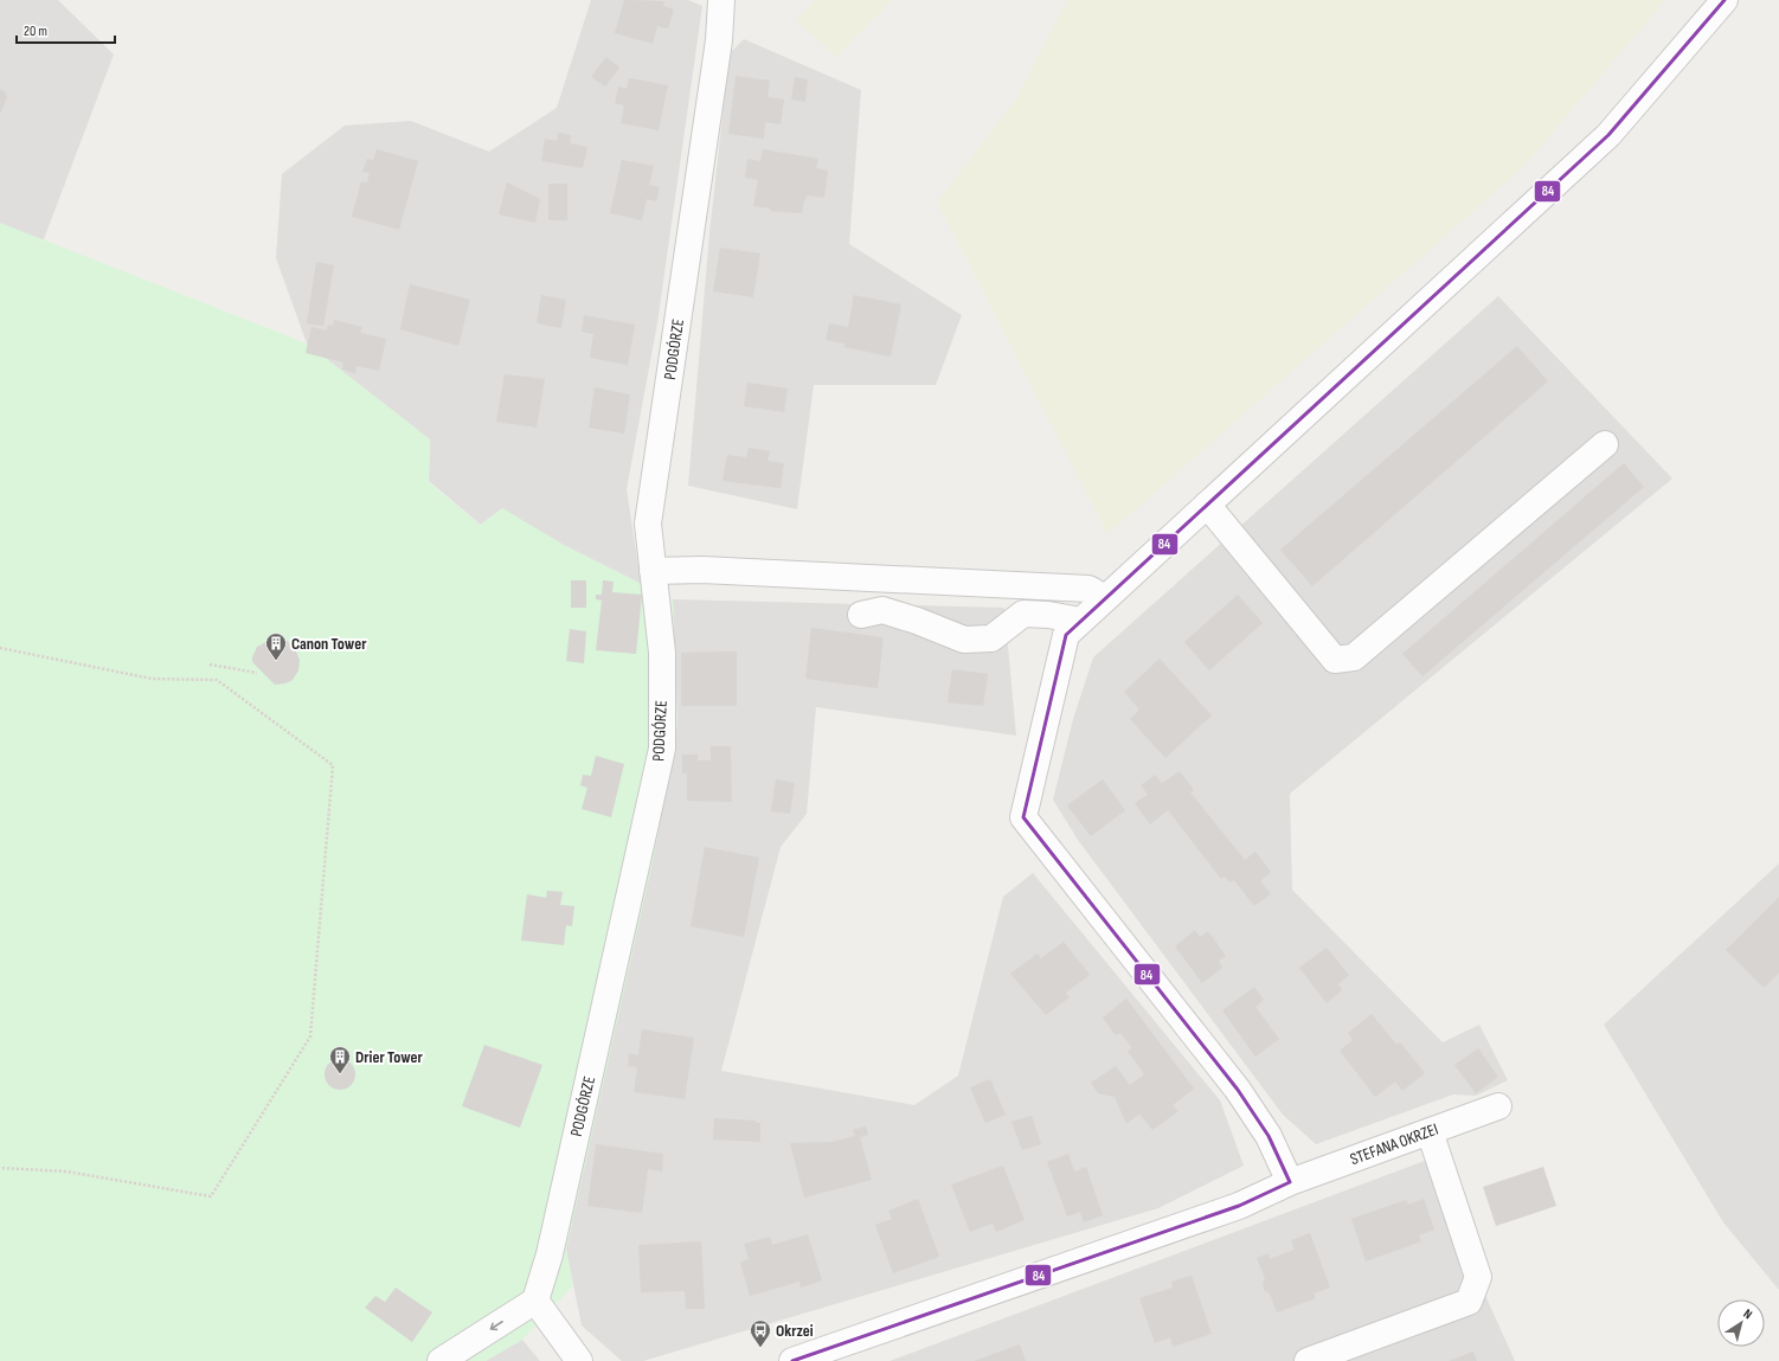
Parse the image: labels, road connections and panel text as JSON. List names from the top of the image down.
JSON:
{
  "streets": {
    "street": ["PODGÓRZE", "STEFANA OKRZEI"]
  },
  "places": {
    "building": ["Canon Tower", "Drier Tower"],
    "bus stop": ["Okrzei"]
  },
  "lines": ["transit line 84"],
  "scale_bar": "20 m",
  "north": "top right"
}
